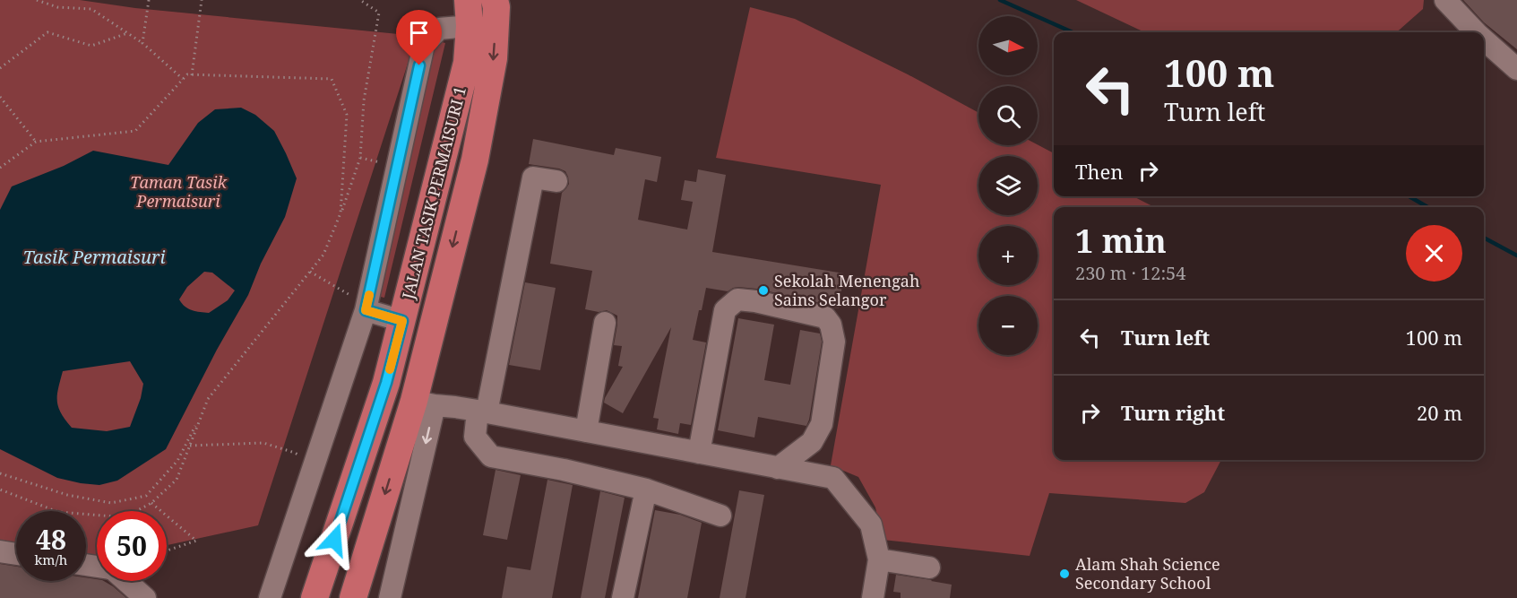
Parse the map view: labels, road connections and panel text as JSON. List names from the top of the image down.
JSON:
{
  "streets": {
    "main road": ["JALAN TASIK PERMAISURI 1"]
  },
  "water": ["Tasik Permaisuri"],
  "parks": ["Taman Tasik Permaisuri"],
  "places": ["Sekolah Menengah Sains Selangor", "Alam Shah Science Secondary School"],
  "north": "right",
  "page": {
    "map_buttons": ["+", "−"],
    "turn": ["100 m", "Turn left"],
    "then": "Then",
    "heading": ["1 min", "230 m · 12:54"],
    "list": [
      {
        "name": "Turn left",
        "value": "100 m"
      },
      {
        "name": "Turn right",
        "value": "20 m"
      }
    ],
    "speed": "48 km/h",
    "limit": "50"
  }
}
